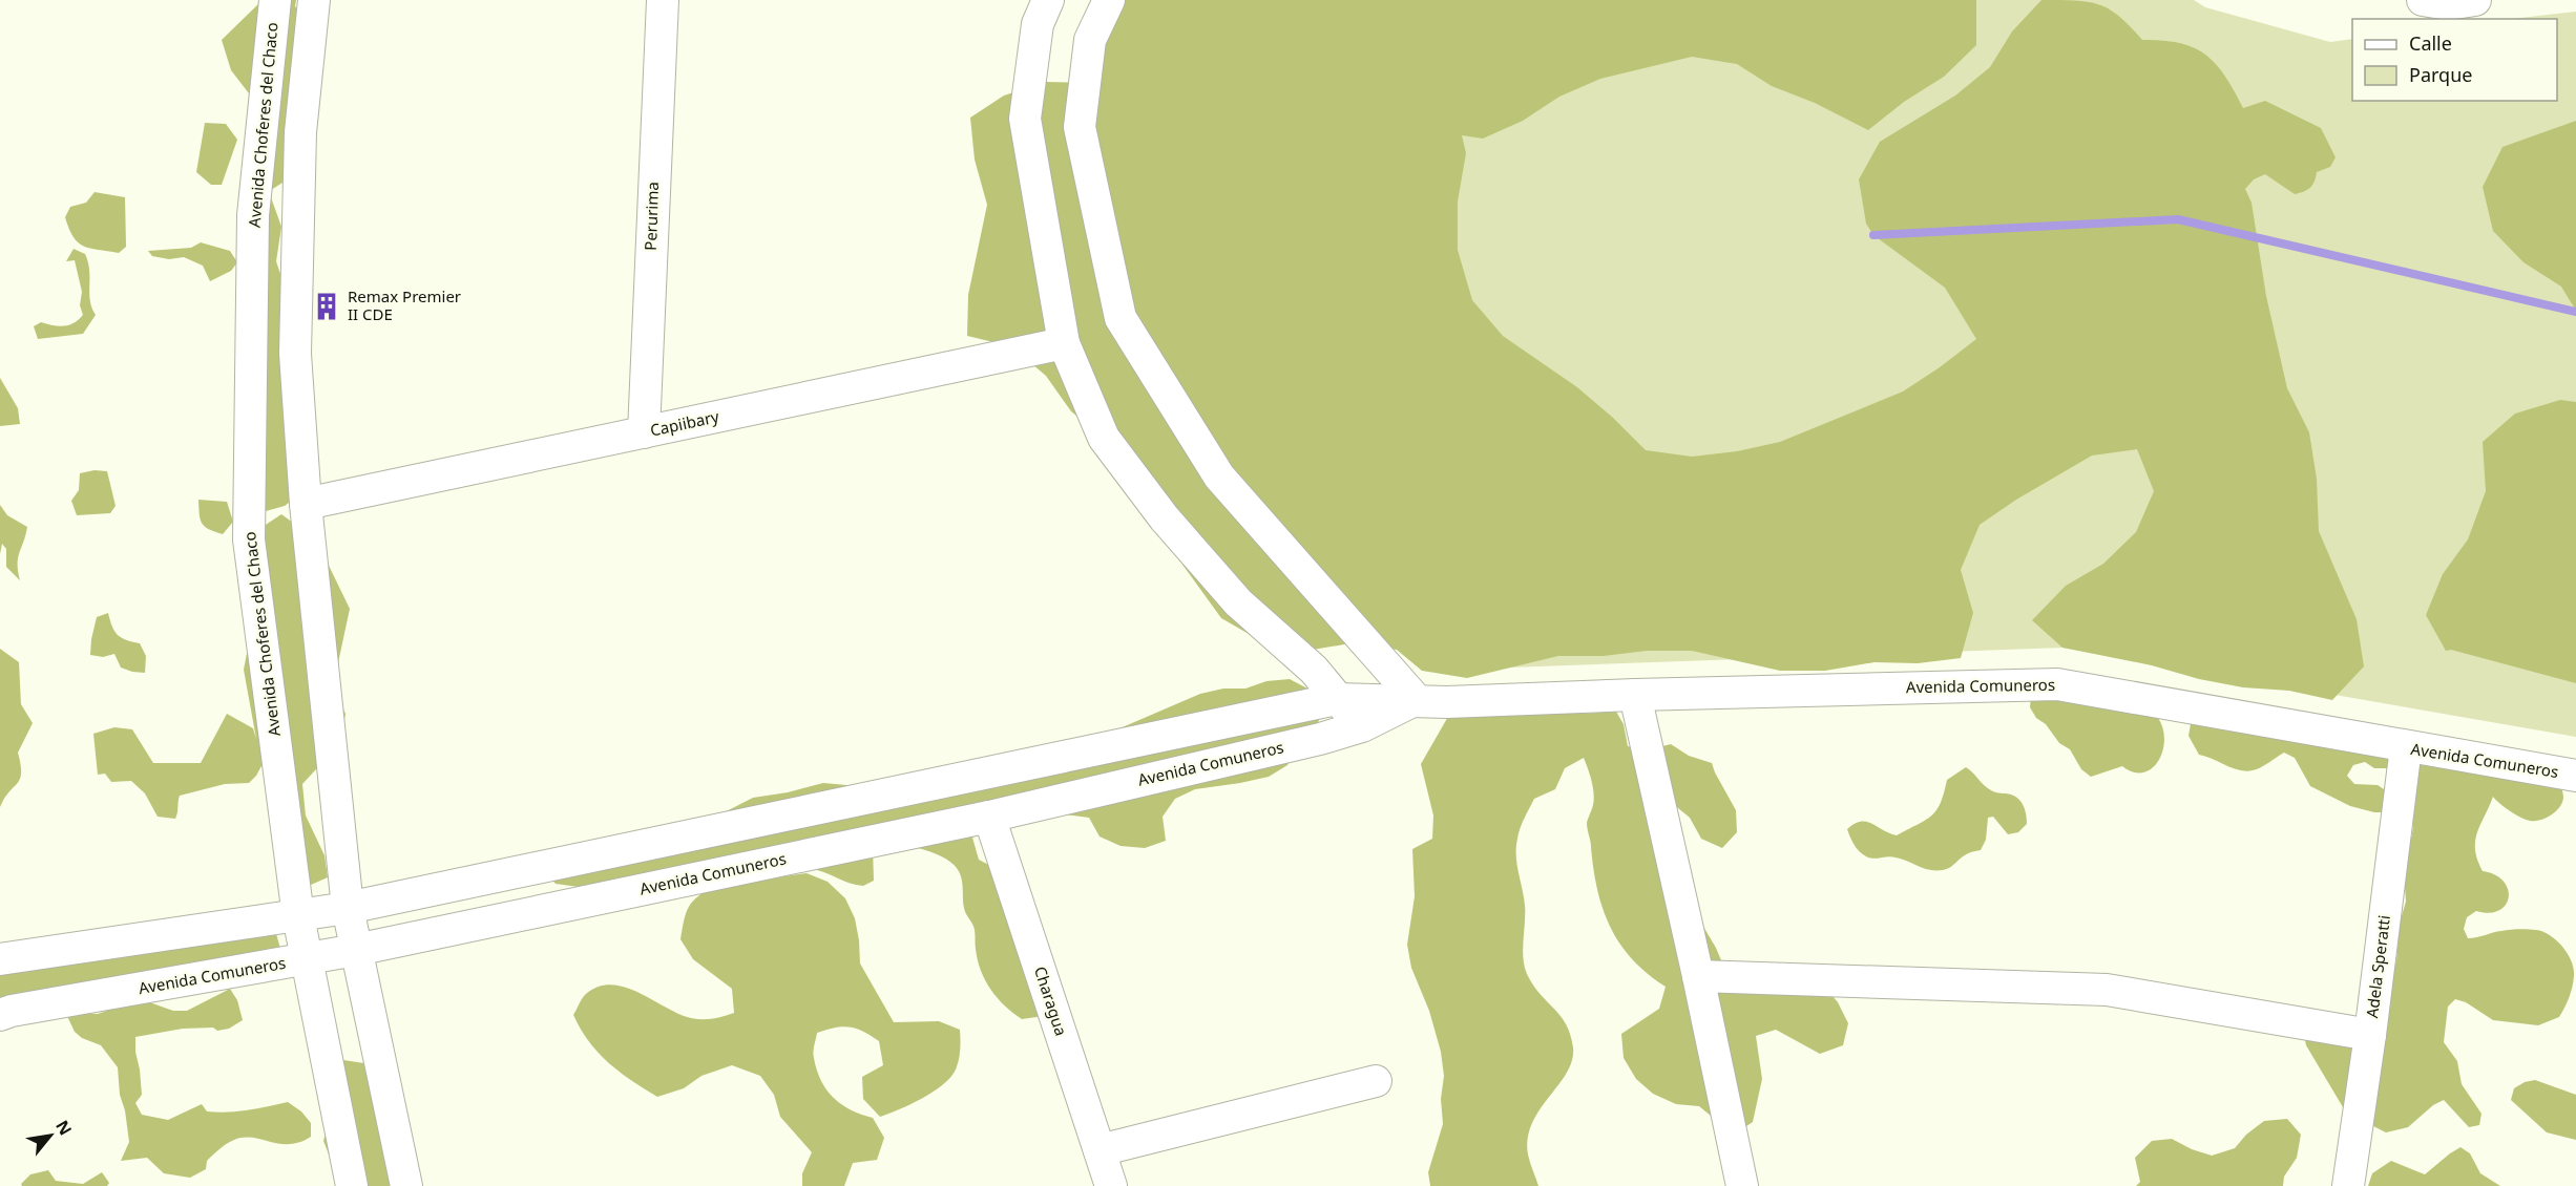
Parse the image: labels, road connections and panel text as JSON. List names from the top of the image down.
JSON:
{
  "streets": {
    "street": [
      "Avenida Choferes del Chaco",
      "Perurima",
      "Capiibary",
      "Avenida Comuneros",
      "Adela Speratti",
      "Charagua"
    ]
  },
  "crossings": [
    ["Avenida Choferes del Chaco", "Avenida Comuneros"],
    ["Perurima", "Capiibary"],
    ["Avenida Comuneros", "Adela Speratti"],
    ["Avenida Comuneros", "Charagua"]
  ],
  "places": {
    "building": ["Remax Premier II CDE"]
  },
  "legend": ["Calle", "Parque"],
  "north": "top right"
}
